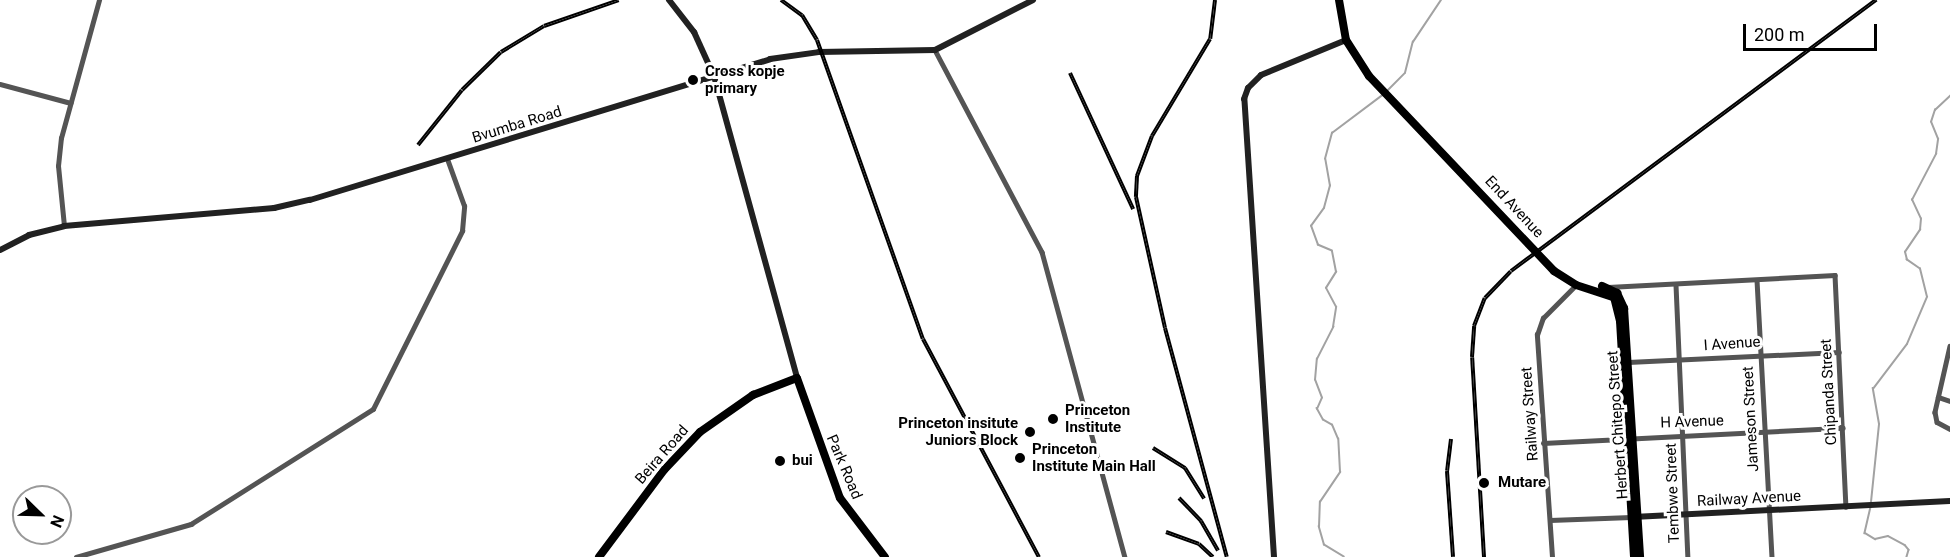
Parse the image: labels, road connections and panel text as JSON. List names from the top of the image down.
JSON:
{
  "streets": {
    "highway": [
      "End Avenue",
      "Herbert Chitepo Street",
      "Beira Road",
      "Park Road"
    ],
    "street": [
      "Bvumba Road",
      "I Avenue",
      "Chipanda Street",
      "Railway Street",
      "Jameson Street",
      "H Avenue",
      "Tembwe Street",
      "Railway Avenue"
    ]
  },
  "crossings": [
    ["End Avenue", "Chipanda Street"],
    ["End Avenue", "Railway Street"],
    ["End Avenue", "Jameson Street"],
    ["End Avenue", "Herbert Chitepo Street"],
    ["End Avenue", "Tembwe Street"],
    ["I Avenue", "Chipanda Street"],
    ["I Avenue", "Jameson Street"],
    ["I Avenue", "Herbert Chitepo Street"],
    ["I Avenue", "Tembwe Street"],
    ["Chipanda Street", "H Avenue"],
    ["Chipanda Street", "Railway Avenue"],
    ["Railway Street", "H Avenue"],
    ["Railway Street", "Railway Avenue"],
    ["Jameson Street", "H Avenue"],
    ["Jameson Street", "Railway Avenue"],
    ["H Avenue", "Herbert Chitepo Street"],
    ["H Avenue", "Tembwe Street"],
    ["Herbert Chitepo Street", "Railway Avenue"],
    ["Beira Road", "Park Road"],
    ["Tembwe Street", "Railway Avenue"]
  ],
  "places": [
    "Cross kopje primary",
    "Princeton Institute",
    "Princeton insitute Juniors Block",
    "Princeton Institute Main Hall",
    "bui",
    "Mutare"
  ],
  "scale_bar": "200 m",
  "north": "bottom right"
}
